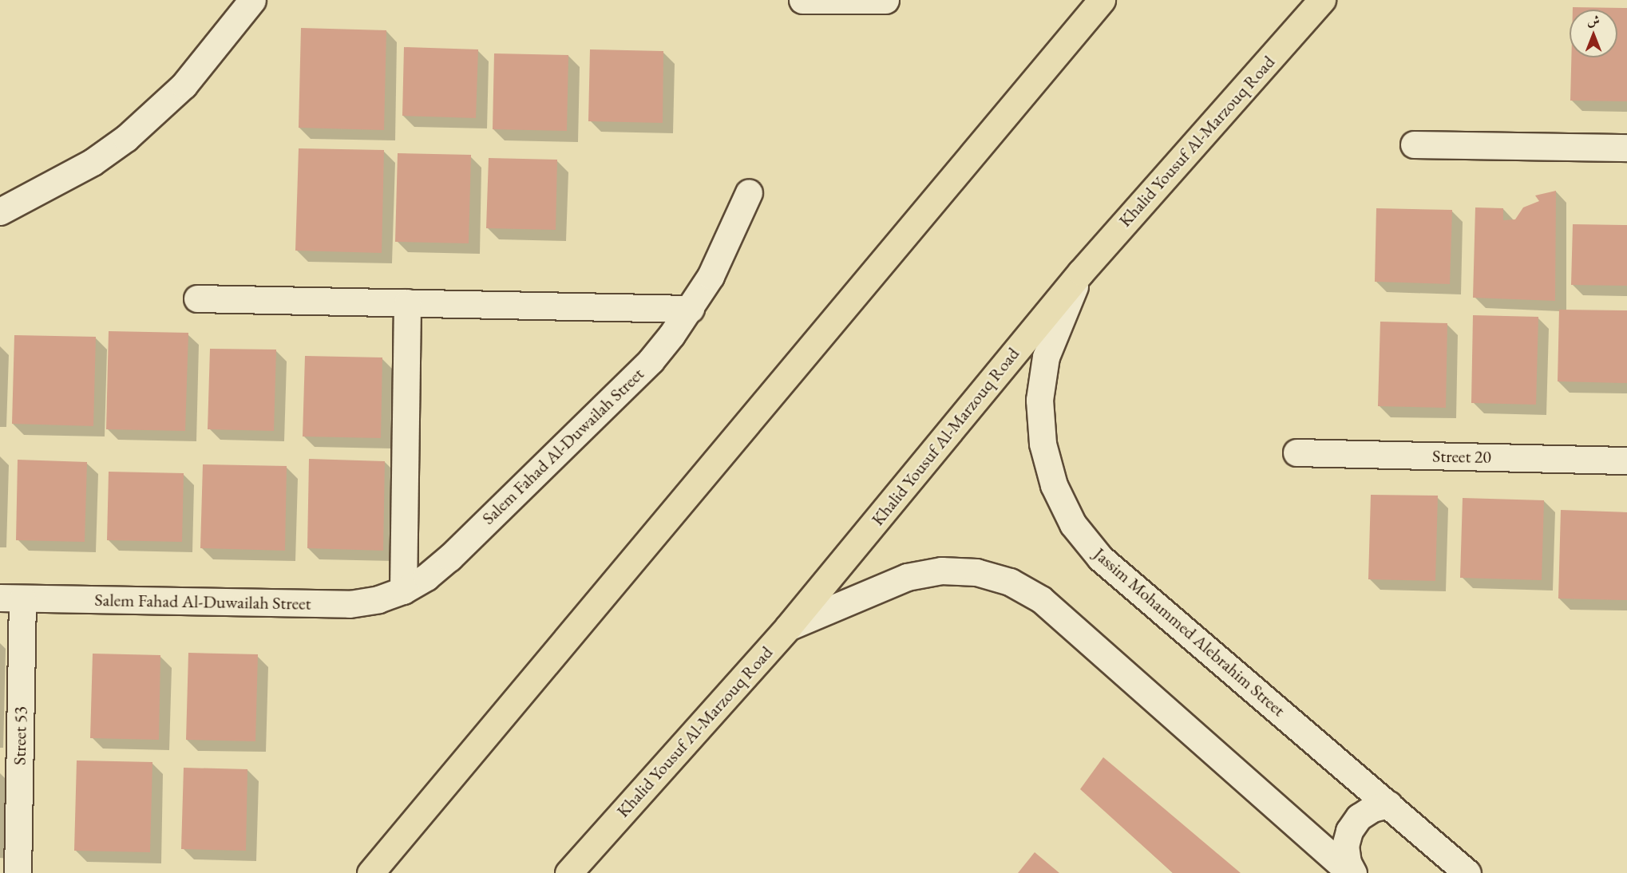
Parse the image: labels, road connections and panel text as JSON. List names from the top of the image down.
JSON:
{
  "streets": {
    "main road": ["Khalid Yousuf Al-Marzouq Road"],
    "street": [
      "Salem Fahad Al-Duwailah Street",
      "Street 20",
      "Jassim Mohammed Alebrahim Street",
      "Street 53"
    ]
  },
  "crossings": [
    ["Khalid Yousuf Al-Marzouq Road", "Jassim Mohammed Alebrahim Street"],
    ["Salem Fahad Al-Duwailah Street", "Street 53"]
  ],
  "north": "top"
}
